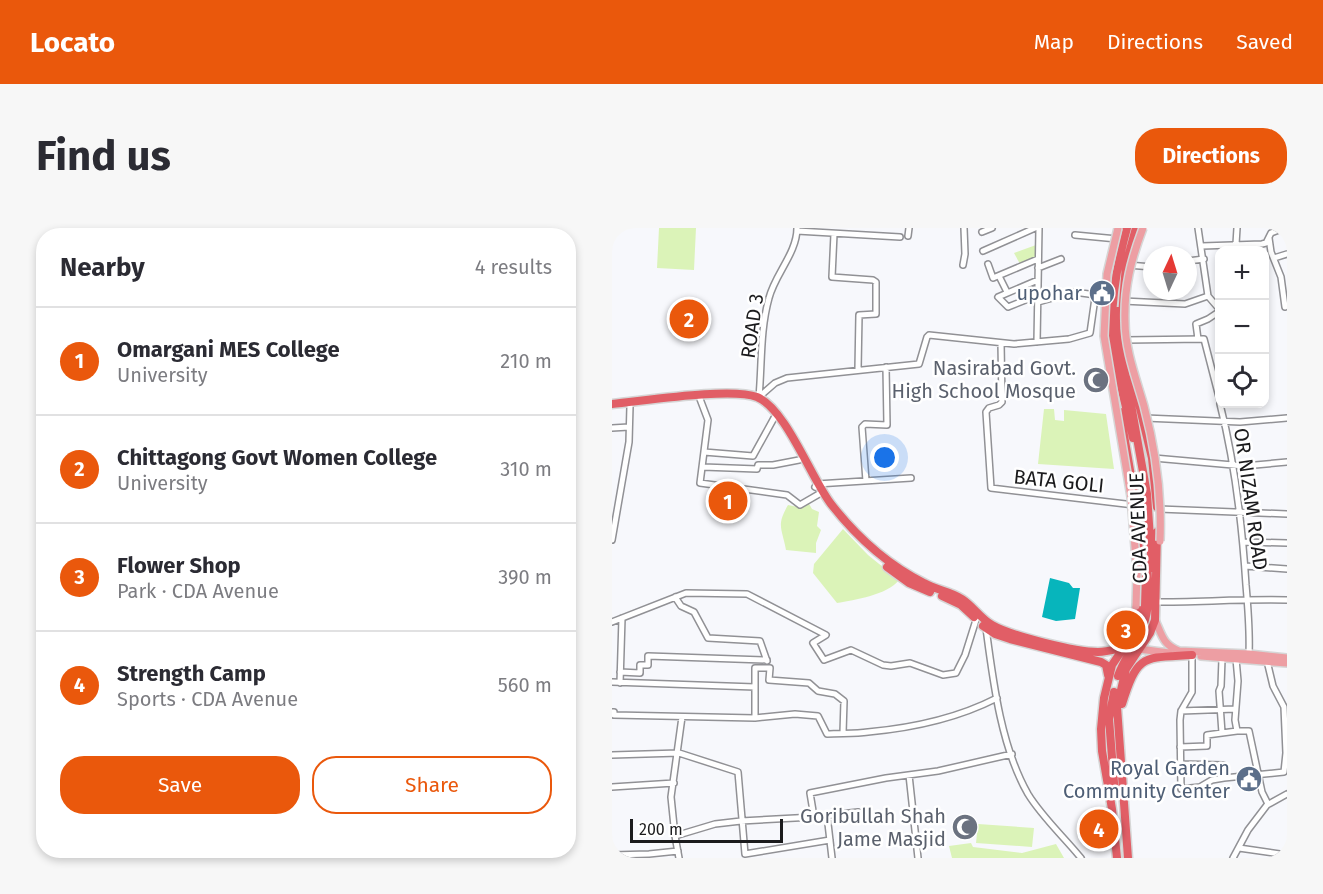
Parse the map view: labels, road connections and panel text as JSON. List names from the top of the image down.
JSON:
{
  "streets": {
    "highway": ["CDA AVENUE"],
    "street": ["ROAD 3", "BATA GOLI", "OR NIZAM ROAD"]
  },
  "crossings": [
    ["BATA GOLI", "CDA AVENUE"]
  ],
  "places": {
    "public building": ["upohar", "Royal Garden Community Center"],
    "mosque": ["Nasirabad Govt. High School Mosque", "Goribullah Shah Jame Masjid"]
  },
  "scale_bar": "200 m",
  "north": "top",
  "page": {
    "header": "Locato",
    "nav": ["Map", "Directions", "Saved"],
    "buttons": [
      "Directions",
      ["Save", "Share"]
    ],
    "title": "Find us",
    "heading": ["Nearby", "4 results"],
    "map_buttons": ["+", "−"],
    "pins": [
      "2",
      "1",
      "3",
      "4"
    ],
    "list": [
      {
        "mark": "1",
        "name": "Omargani MES College",
        "note": "University",
        "value": "210 m"
      },
      {
        "mark": "2",
        "name": "Chittagong Govt Women College",
        "note": "University",
        "value": "310 m"
      },
      {
        "mark": "3",
        "name": "Flower Shop",
        "note": "Park · CDA Avenue",
        "value": "390 m"
      },
      {
        "mark": "4",
        "name": "Strength Camp",
        "note": "Sports · CDA Avenue",
        "value": "560 m"
      }
    ],
    "scale": "200 m"
  }
}
